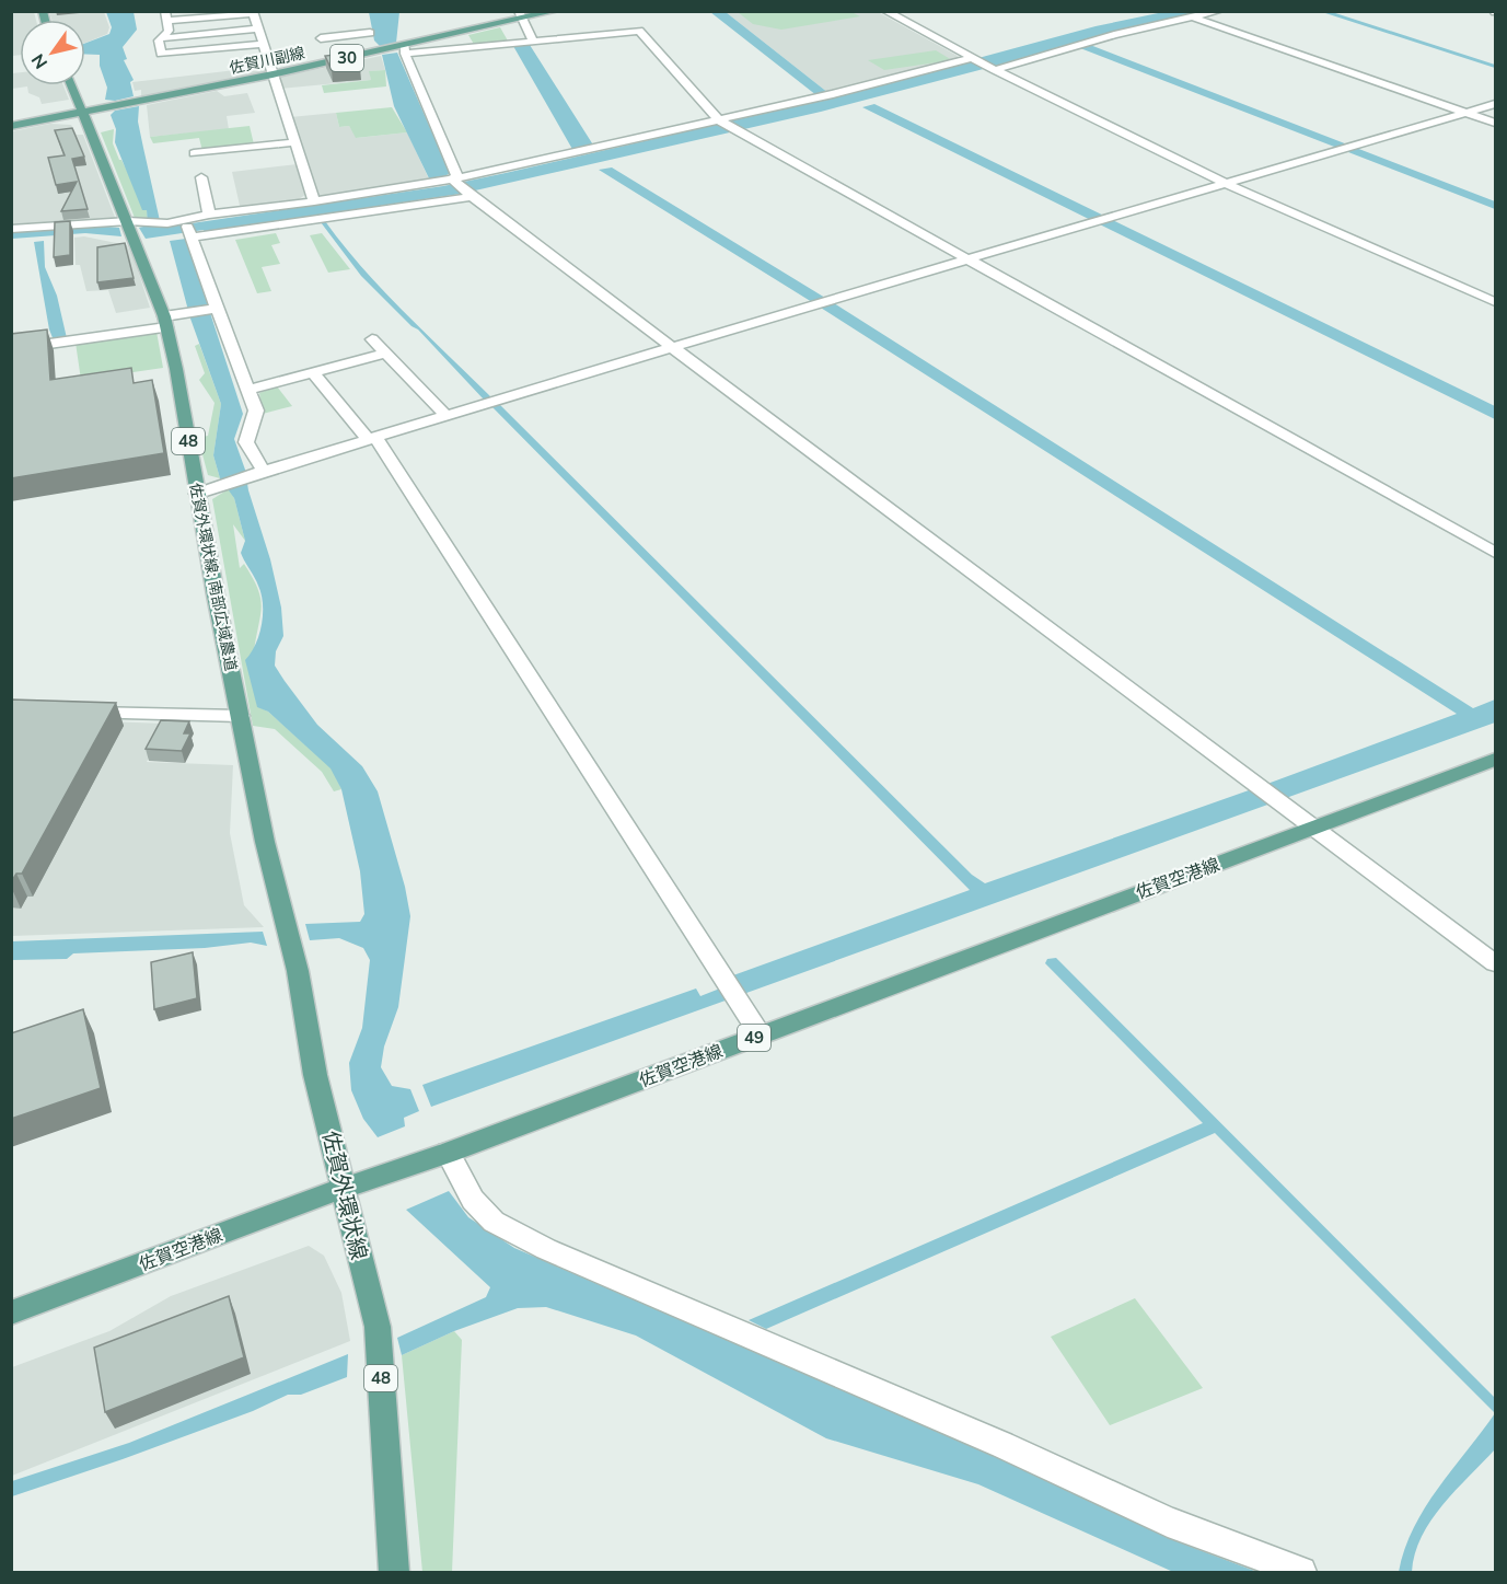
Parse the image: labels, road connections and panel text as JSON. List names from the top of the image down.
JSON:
{
  "streets": {
    "main road": [
      "30",
      "佐賀川副線",
      "48",
      "佐賀外環状線; 南部広域農道",
      "佐賀空港線",
      "49",
      "佐賀外環状線"
    ]
  },
  "crossings": [
    ["30", "佐賀川副線"],
    ["30", "佐賀外環状線; 南部広域農道"],
    ["佐賀川副線", "佐賀外環状線; 南部広域農道"],
    ["佐賀外環状線; 南部広域農道", "佐賀外環状線"],
    ["佐賀空港線", "佐賀外環状線"]
  ],
  "north": "bottom left"
}
